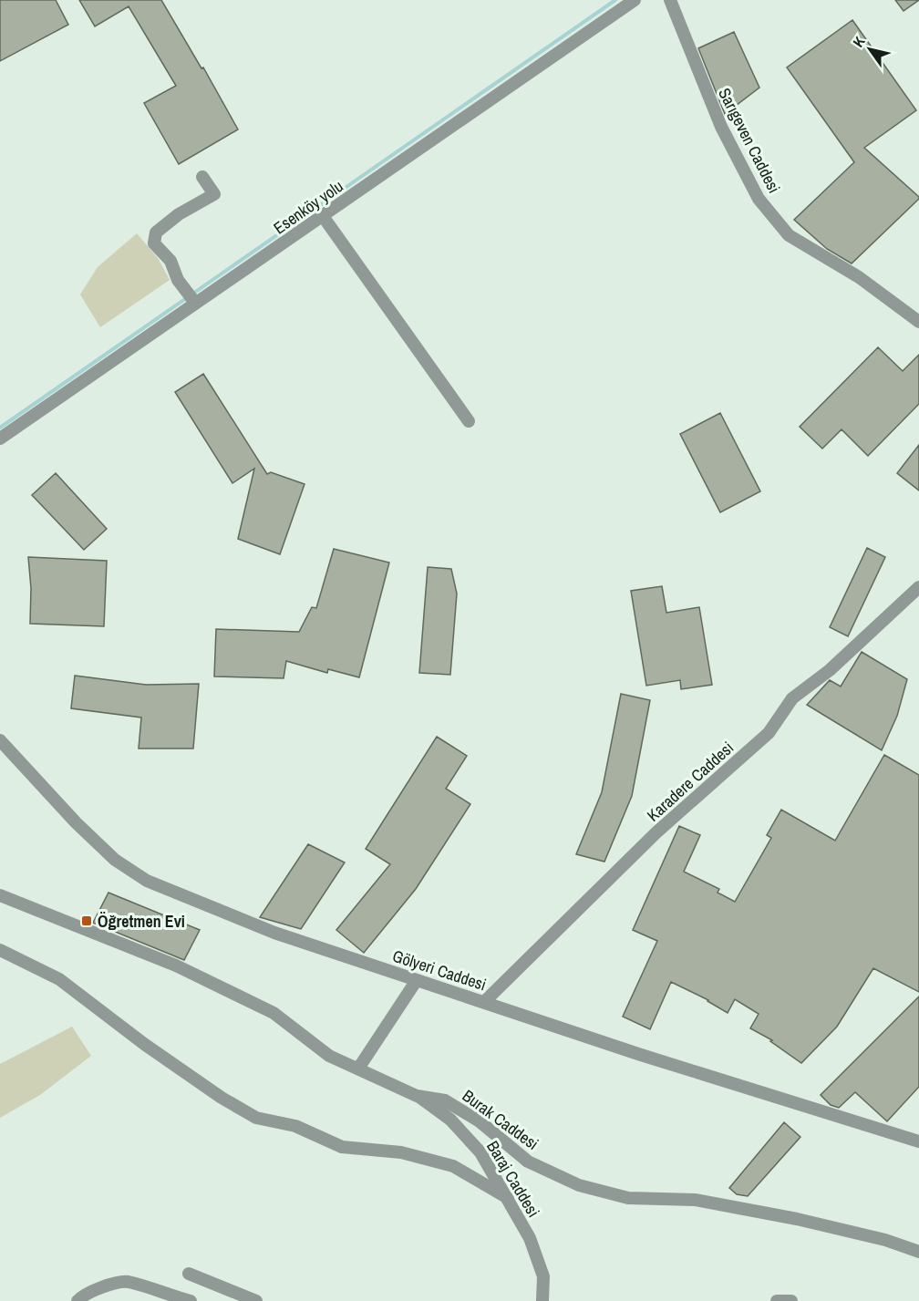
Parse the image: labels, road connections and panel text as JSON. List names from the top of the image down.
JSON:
{
  "streets": {
    "street": [
      "Sarıgeven Caddesi",
      "Esenköy yolu",
      "Karadere Caddesi",
      "Gölyeri Caddesi",
      "Burak Caddesi",
      "Baraj Caddesi"
    ]
  },
  "crossings": [
    ["Karadere Caddesi", "Gölyeri Caddesi"],
    ["Burak Caddesi", "Baraj Caddesi"]
  ],
  "places": {
    "transit": ["Öğretmen Evi"]
  },
  "north": "top left"
}
